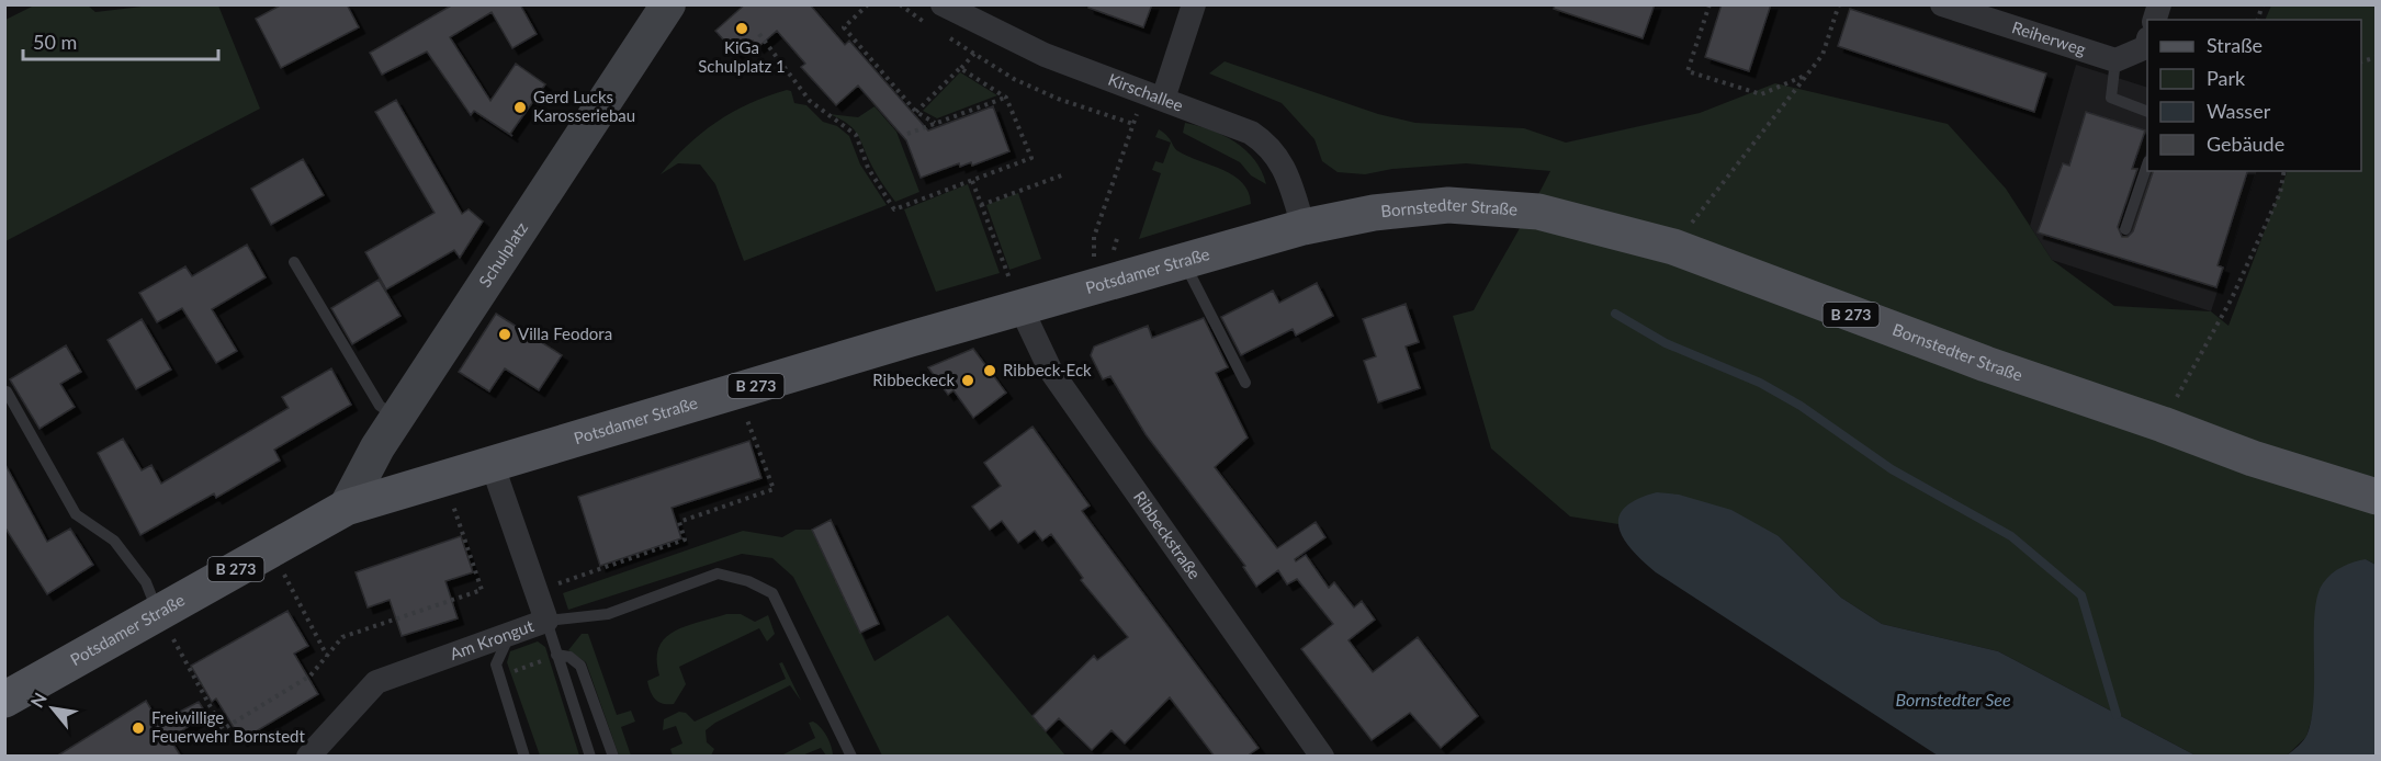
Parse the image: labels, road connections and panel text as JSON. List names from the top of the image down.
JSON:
{
  "streets": {
    "main road": ["Bornstedter Straße", "Potsdamer Straße", "B 273"],
    "street": [
      "Reiherweg",
      "Kirschallee",
      "Schulplatz",
      "Ribbeckstraße",
      "Am Krongut"
    ]
  },
  "crossings": [
    ["Kirschallee", "Bornstedter Straße"],
    ["Kirschallee", "Potsdamer Straße"],
    ["Bornstedter Straße", "Potsdamer Straße"],
    ["Schulplatz", "Potsdamer Straße"],
    ["Potsdamer Straße", "Ribbeckstraße"],
    ["Potsdamer Straße", "Am Krongut"]
  ],
  "water": ["Bornstedter See"],
  "places": [
    "KiGa Schulplatz 1",
    "Gerd Lucks Karosseriebau",
    "Villa Feodora",
    "Ribbeck-Eck",
    "Ribbeckeck",
    "Freiwillige Feuerwehr Bornstedt"
  ],
  "legend": [
    "Straße",
    "Park",
    "Wasser",
    "Gebäude"
  ],
  "scale_bar": "50 m",
  "north": "top left"
}
